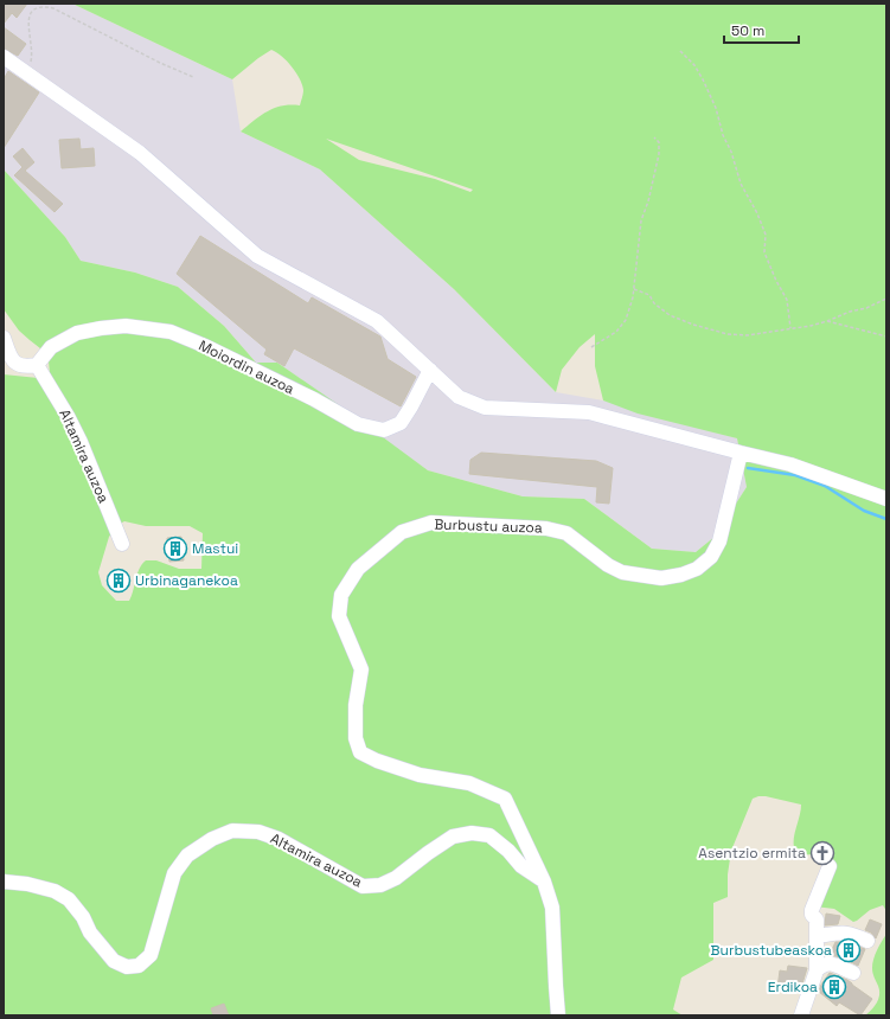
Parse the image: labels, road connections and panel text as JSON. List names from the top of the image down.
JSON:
{
  "streets": {
    "street": ["Moiordin auzoa", "Altamira auzoa", "Burbustu auzoa"]
  },
  "crossings": [
    ["Moiordin auzoa", "Altamira auzoa"],
    ["Altamira auzoa", "Burbustu auzoa"]
  ],
  "places": {
    "building": [
      "Mastui",
      "Urbinaganekoa",
      "Burbustubeaskoa",
      "Erdikoa"
    ],
    "church": ["Asentzio ermita"]
  },
  "scale_bar": "50 m"
}
